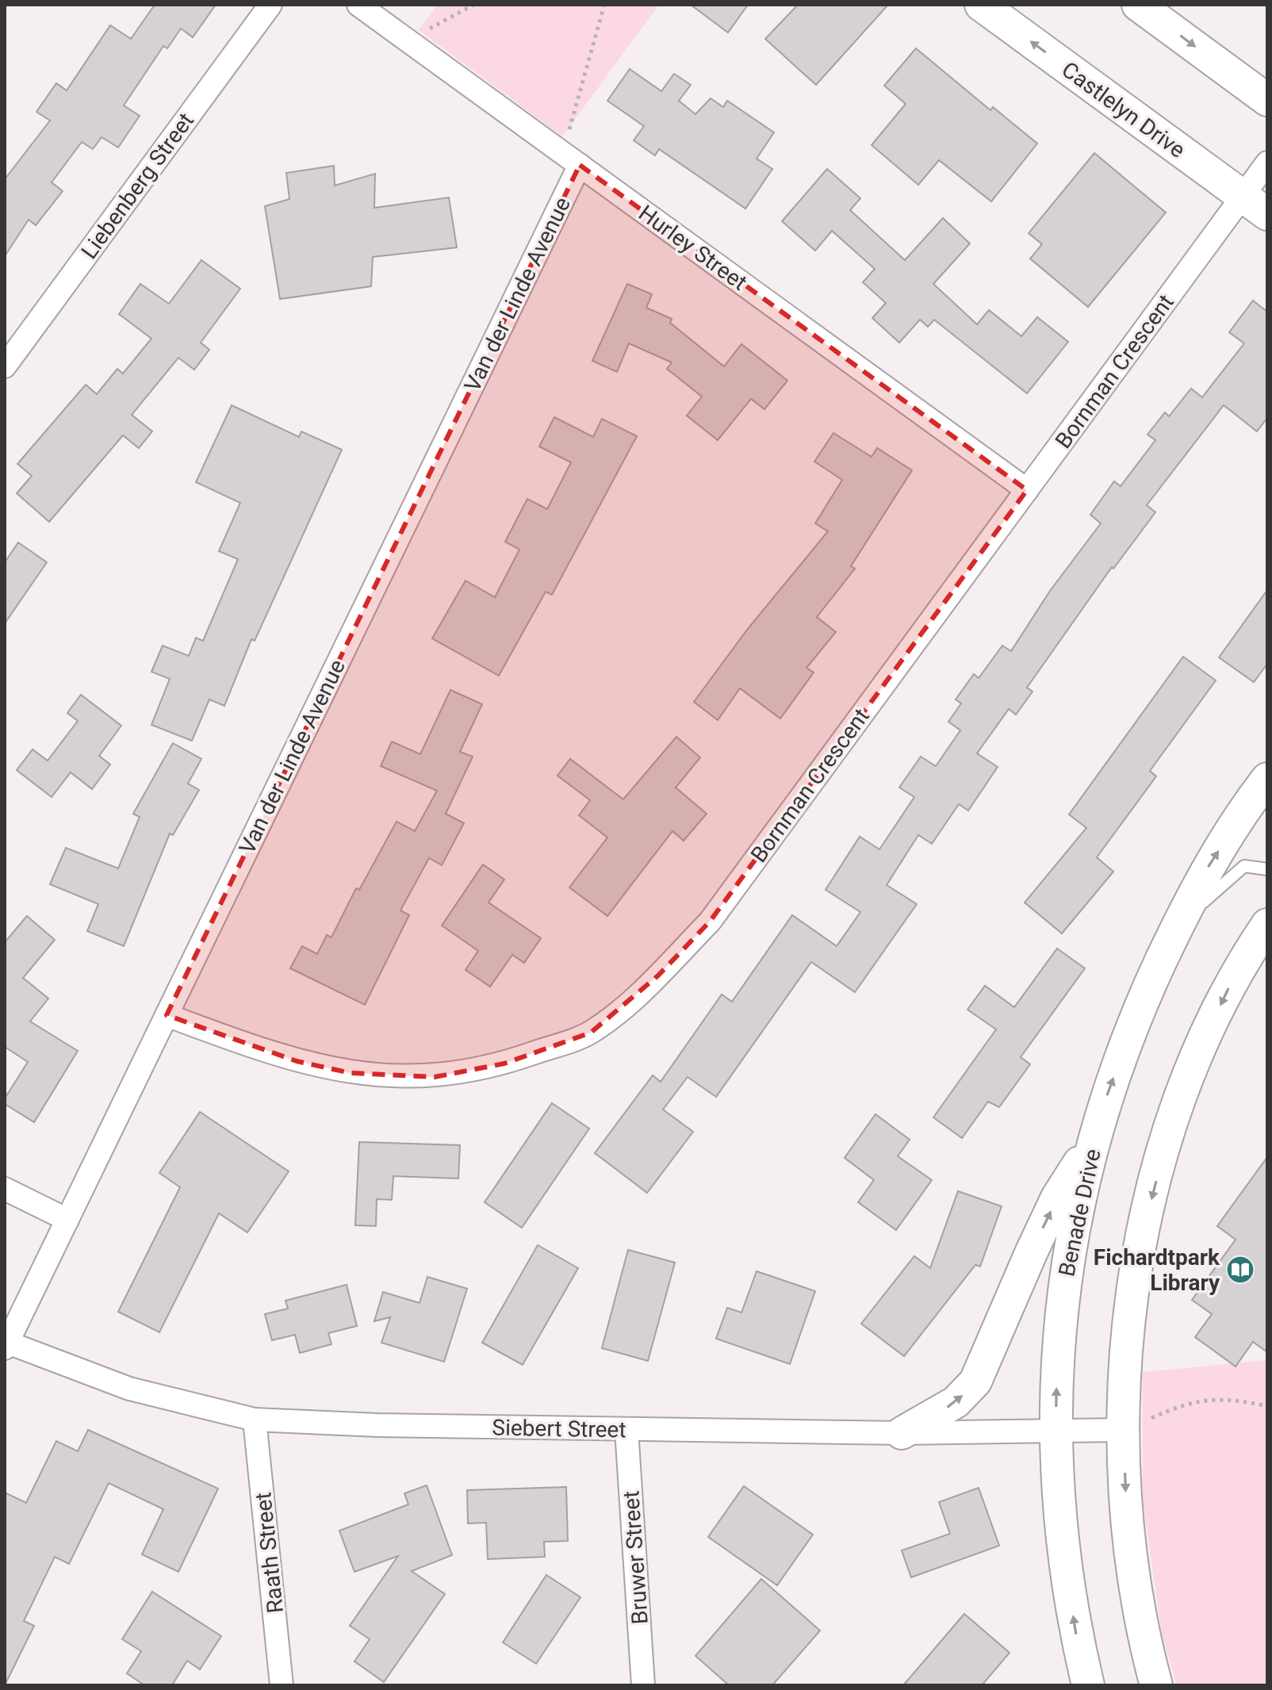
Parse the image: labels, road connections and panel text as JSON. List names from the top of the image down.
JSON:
{
  "streets": {
    "street": [
      "Castlelyn Drive",
      "Liebenberg Street",
      "Hurley Street",
      "Van der Linde Avenue",
      "Bornman Crescent",
      "Benade Drive",
      "Siebert Street",
      "Raath Street",
      "Bruwer Street"
    ]
  },
  "crossings": [
    ["Castlelyn Drive", "Bornman Crescent"],
    ["Hurley Street", "Van der Linde Avenue"],
    ["Hurley Street", "Bornman Crescent"],
    ["Van der Linde Avenue", "Bornman Crescent"],
    ["Van der Linde Avenue", "Siebert Street"],
    ["Benade Drive", "Siebert Street"],
    ["Siebert Street", "Raath Street"],
    ["Siebert Street", "Bruwer Street"]
  ],
  "places": {
    "library": ["Fichardtpark Library"]
  }
}
